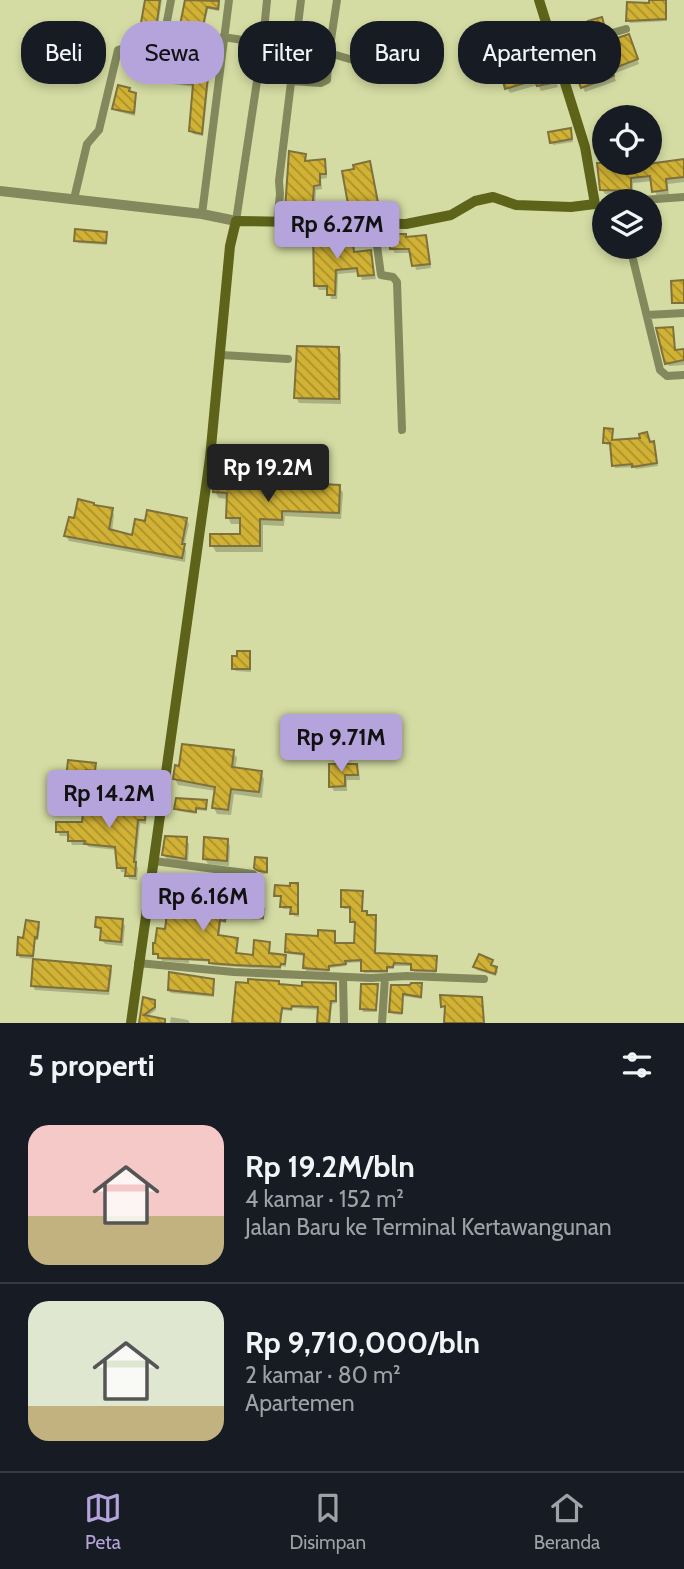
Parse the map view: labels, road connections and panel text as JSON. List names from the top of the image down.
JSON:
{
  "page": {
    "chip": [
      "Beli",
      "Sewa",
      "Filter",
      "Baru",
      "Apartemen"
    ],
    "price": [
      "Rp 6.27M",
      "Rp 19.2M",
      "Rp 9.71M",
      "Rp 14.2M",
      "Rp 6.16M"
    ],
    "heading": "5 properti",
    "list": [
      {
        "name": "Rp 19.2M/bln",
        "note": "4 kamar · 152 m² · Jalan Baru ke Terminal Kertawangunan"
      },
      {
        "name": "Rp 9,710,000/bln",
        "note": "2 kamar · 80 m² · Apartemen"
      }
    ],
    "tabs": ["Peta", "Disimpan", "Beranda"]
  }
}
